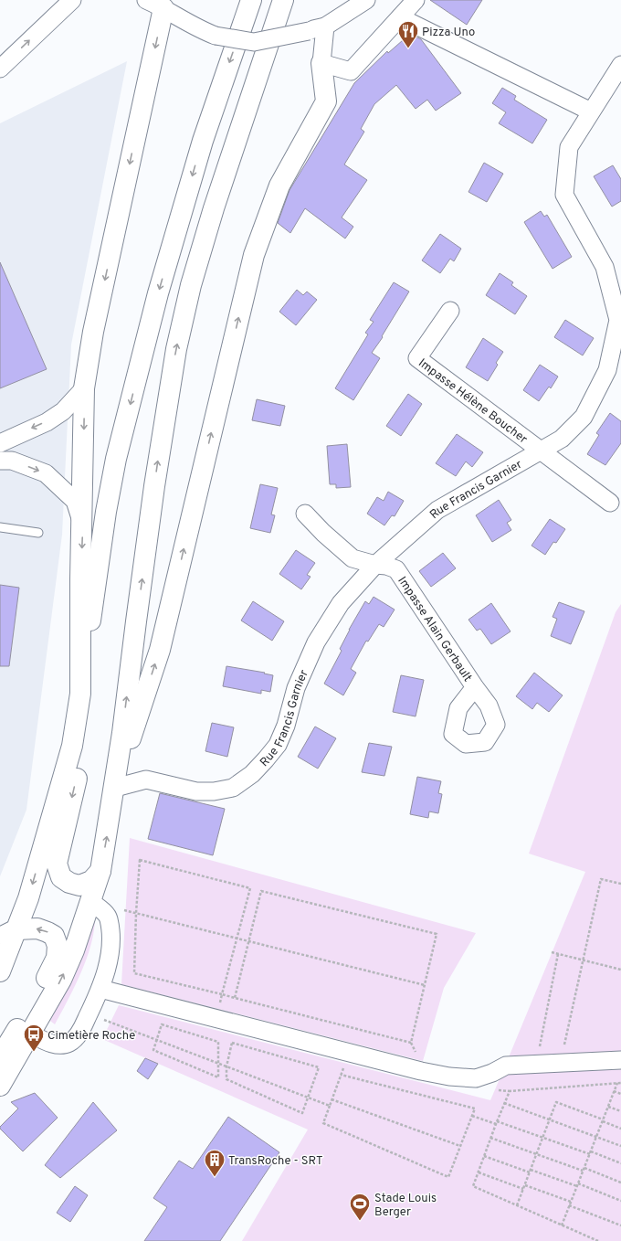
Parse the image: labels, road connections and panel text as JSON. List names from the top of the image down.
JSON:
{
  "streets": {
    "street": ["Impasse Hélène Boucher", "Rue Francis Garnier", "Impasse Alain Gerbault"]
  },
  "crossings": [
    ["Impasse Hélène Boucher", "Rue Francis Garnier"],
    ["Rue Francis Garnier", "Impasse Alain Gerbault"]
  ],
  "places": {
    "restaurant": ["Pizza Uno"],
    "bus stop": ["Cimetière Roche"],
    "building": ["TransRoche - SRT"],
    "sports": ["Stade Louis Berger"]
  }
}
